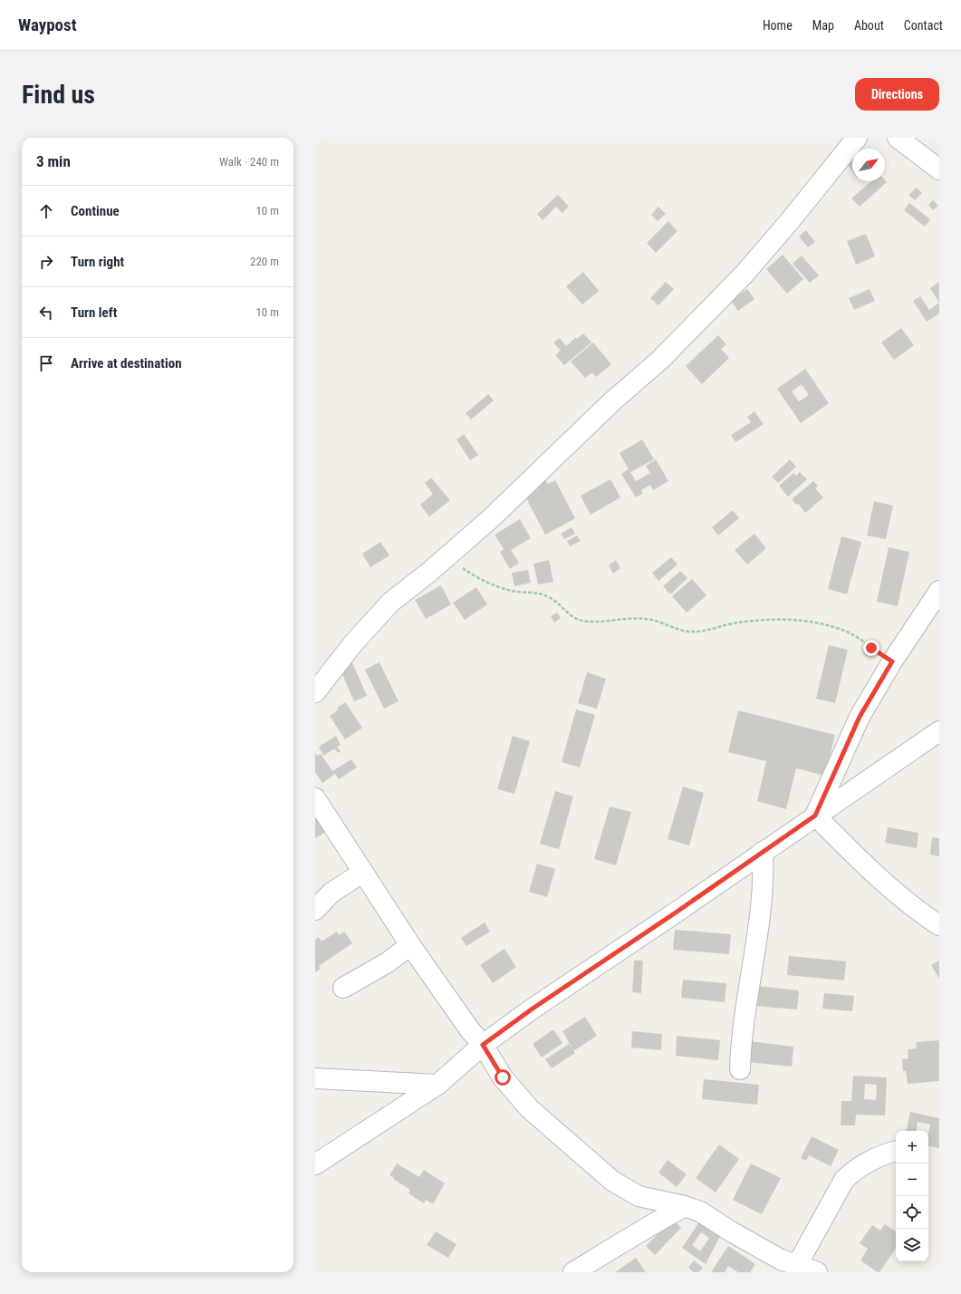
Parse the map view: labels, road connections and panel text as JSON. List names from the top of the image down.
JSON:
{
  "north": "top right",
  "page": {
    "header": "Waypost",
    "nav": [
      "Home",
      "Map",
      "About",
      "Contact"
    ],
    "buttons": "Directions",
    "title": "Find us",
    "heading": ["3 min", "Walk · 240 m"],
    "list": [
      ["Continue", "10 m"],
      ["Turn right", "220 m"],
      ["Turn left", "10 m"],
      "Arrive at destination"
    ],
    "map_buttons": ["+", "−"]
  }
}
